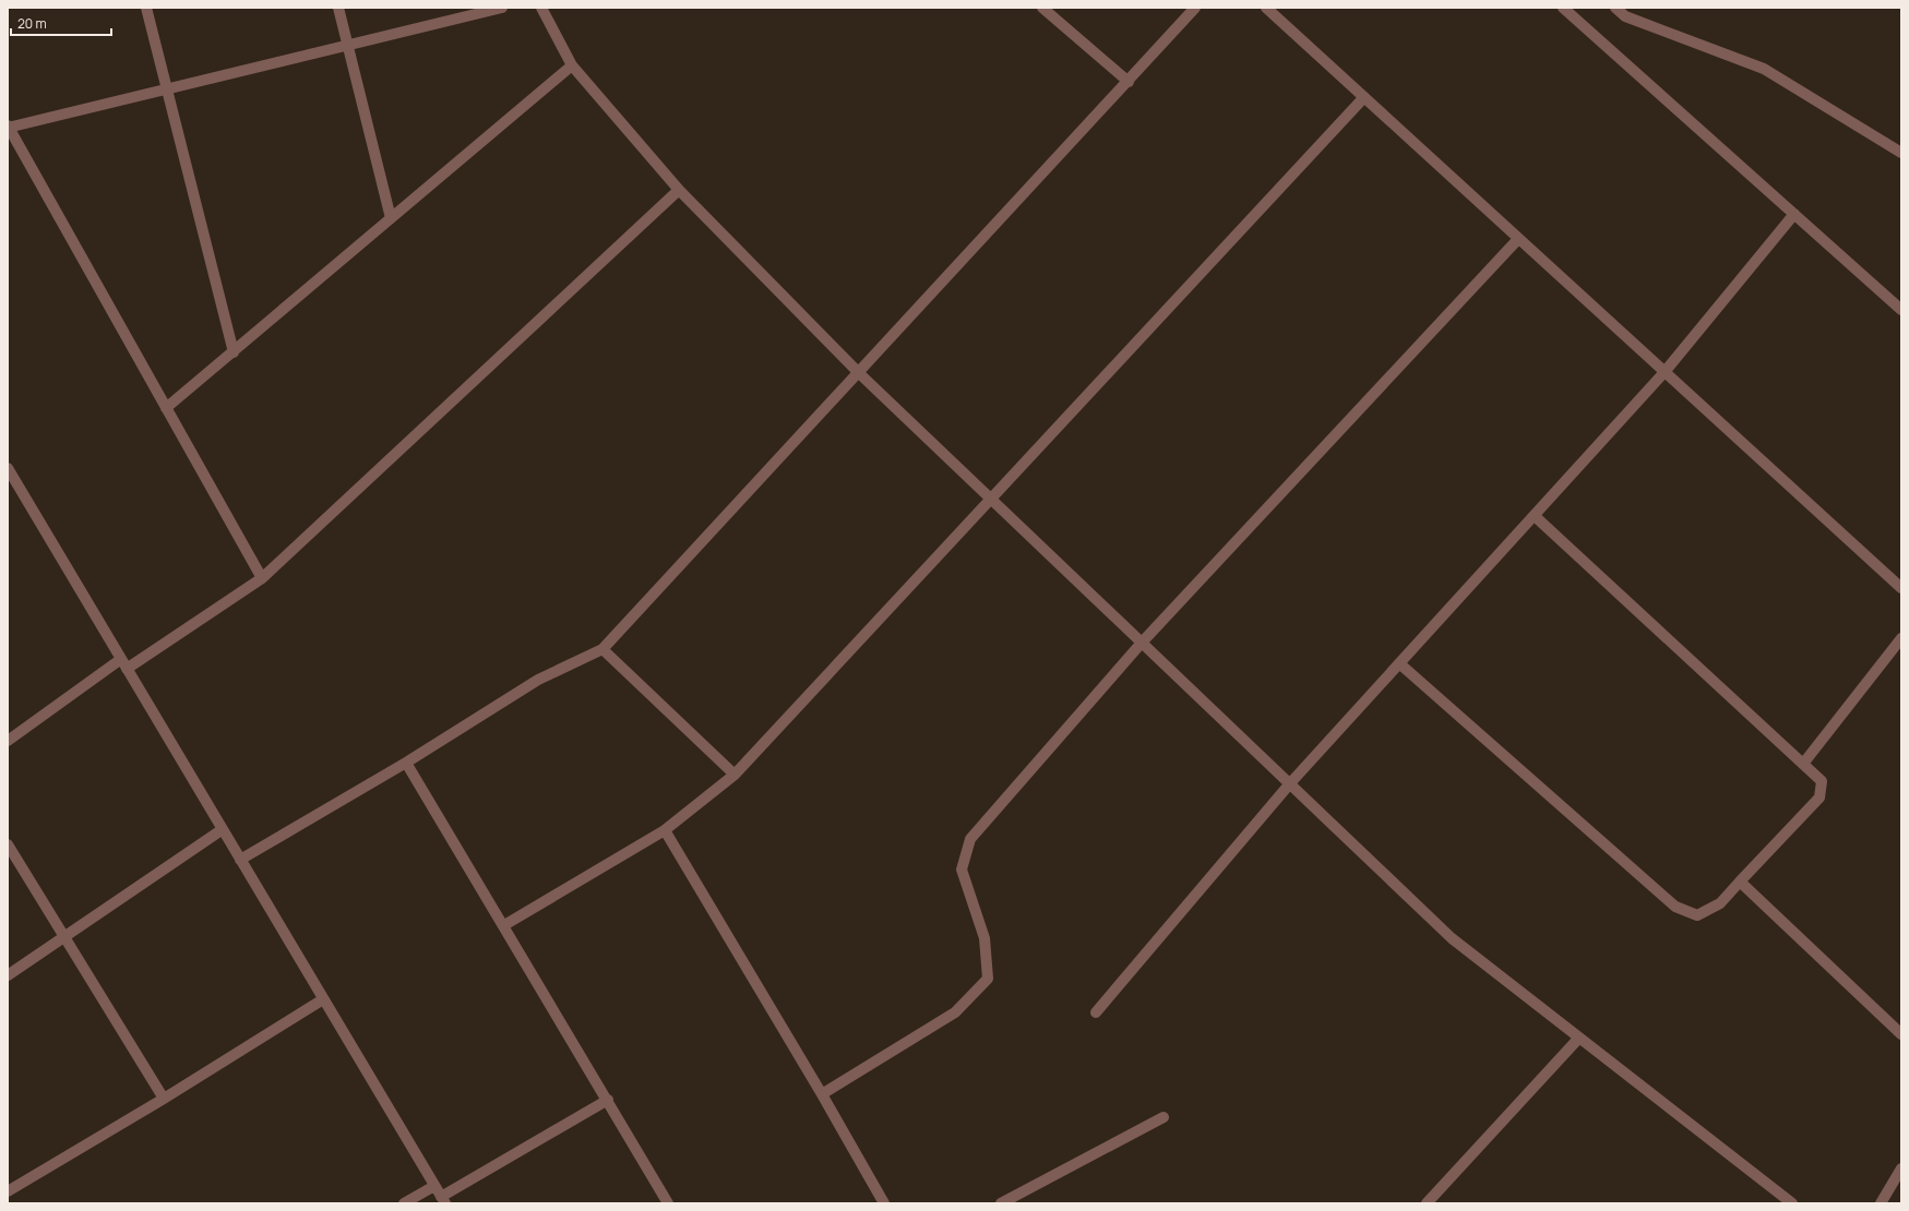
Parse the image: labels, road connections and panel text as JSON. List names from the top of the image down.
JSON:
{
  "scale_bar": "20 m"
}
